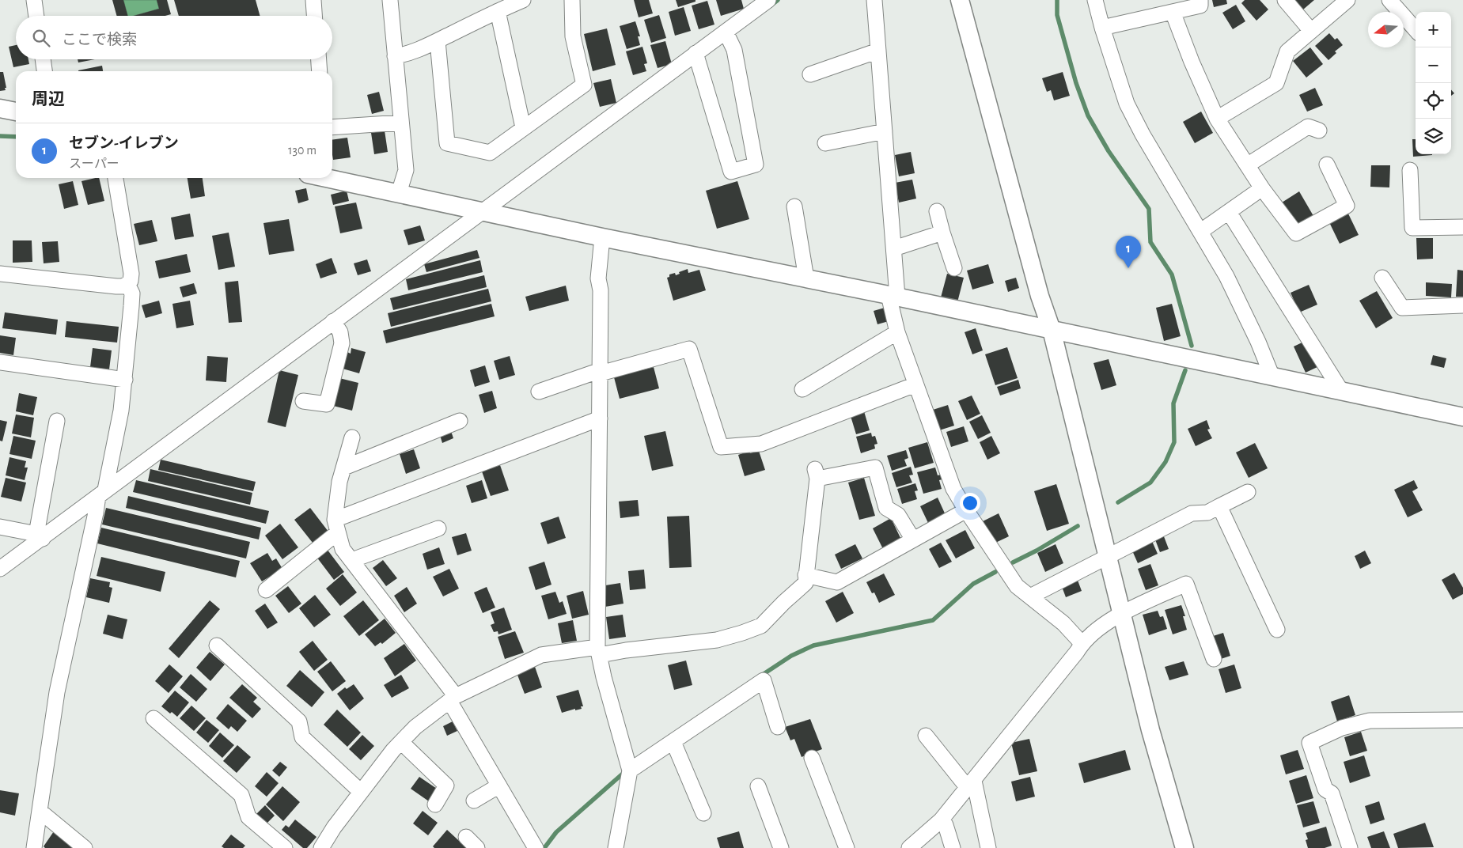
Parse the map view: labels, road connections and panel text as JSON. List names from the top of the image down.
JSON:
{
  "north": "left",
  "page": {
    "map_buttons": ["+", "−"],
    "search": "ここで検索",
    "heading": "周辺",
    "list": [
      {
        "mark": "1",
        "name": "セブン-イレブン",
        "note": "スーパー",
        "value": "130 m"
      }
    ],
    "pins": "1"
  }
}
